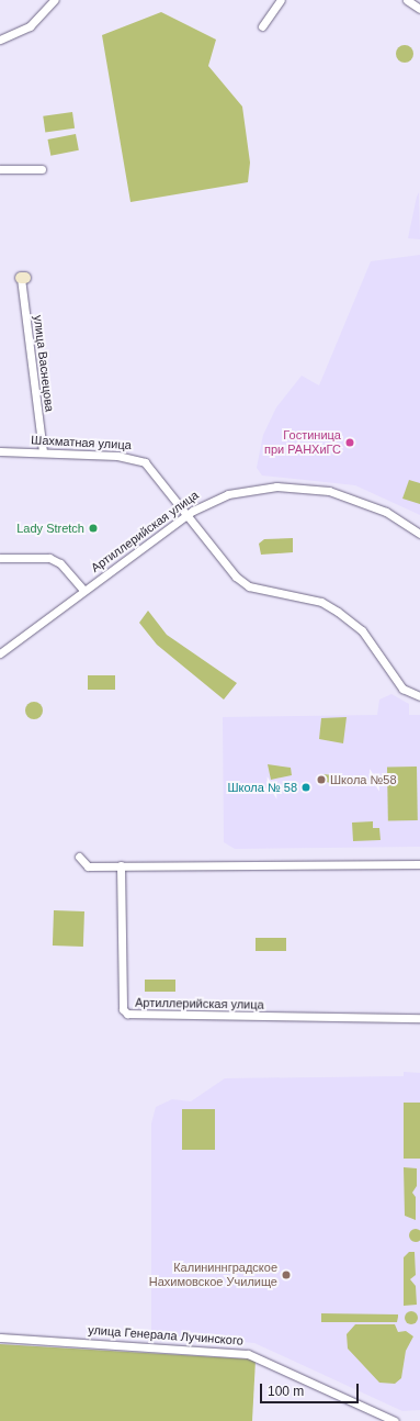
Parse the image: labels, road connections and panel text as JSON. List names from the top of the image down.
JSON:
{
  "streets": {
    "street": [
      "улица Васнецова",
      "Шахматная улица",
      "Артиллерийская улица",
      "улица Генерала Лучинского"
    ]
  },
  "crossings": [
    ["улица Васнецова", "Шахматная улица"],
    ["Шахматная улица", "Артиллерийская улица"]
  ],
  "places": [
    "Гостиница при РАНХиГС",
    "Lady Stretch",
    "Школа №58",
    "Школа № 58",
    "Калининнградское Нахимовское Училище"
  ],
  "scale_bar": "100 m"
}
